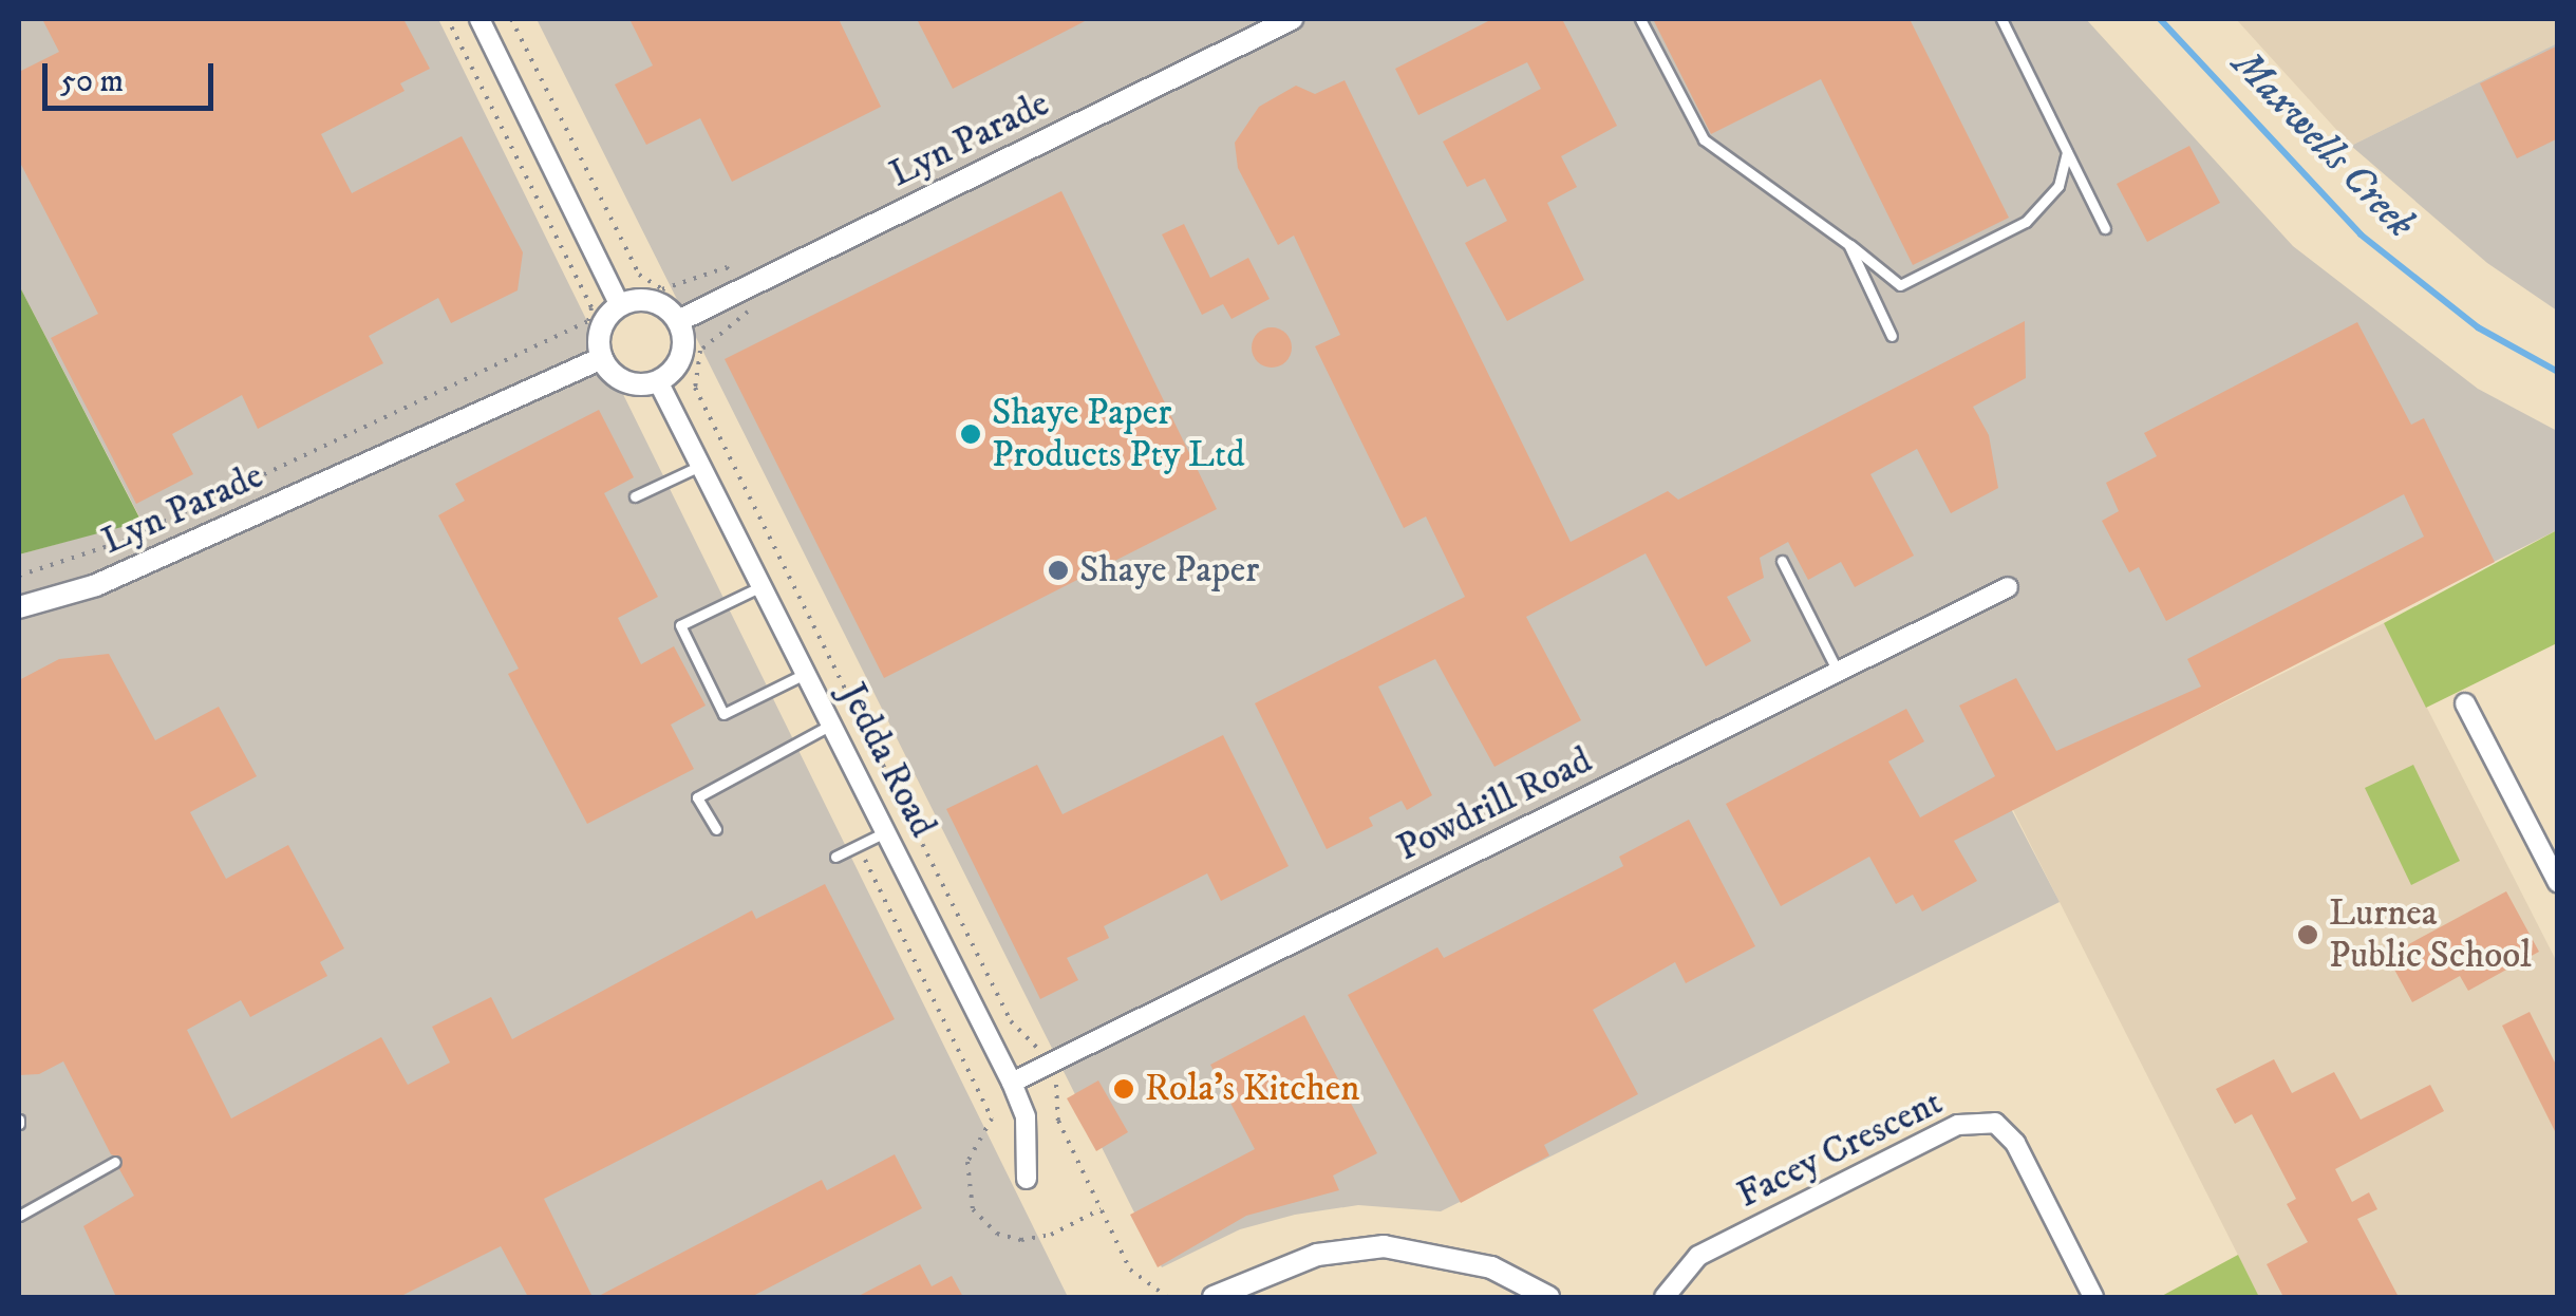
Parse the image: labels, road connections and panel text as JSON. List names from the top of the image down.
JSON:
{
  "streets": {
    "street": [
      "Lyn Parade",
      "Jedda Road",
      "Powdrill Road",
      "Facey Crescent"
    ]
  },
  "crossings": [
    ["Lyn Parade", "Jedda Road"],
    ["Jedda Road", "Powdrill Road"]
  ],
  "water": ["Maxwells Creek"],
  "places": [
    "Shaye Paper Products Pty Ltd",
    "Shaye Paper",
    "Lurnea Public School",
    "Rola's Kitchen"
  ],
  "scale_bar": "50 m"
}
